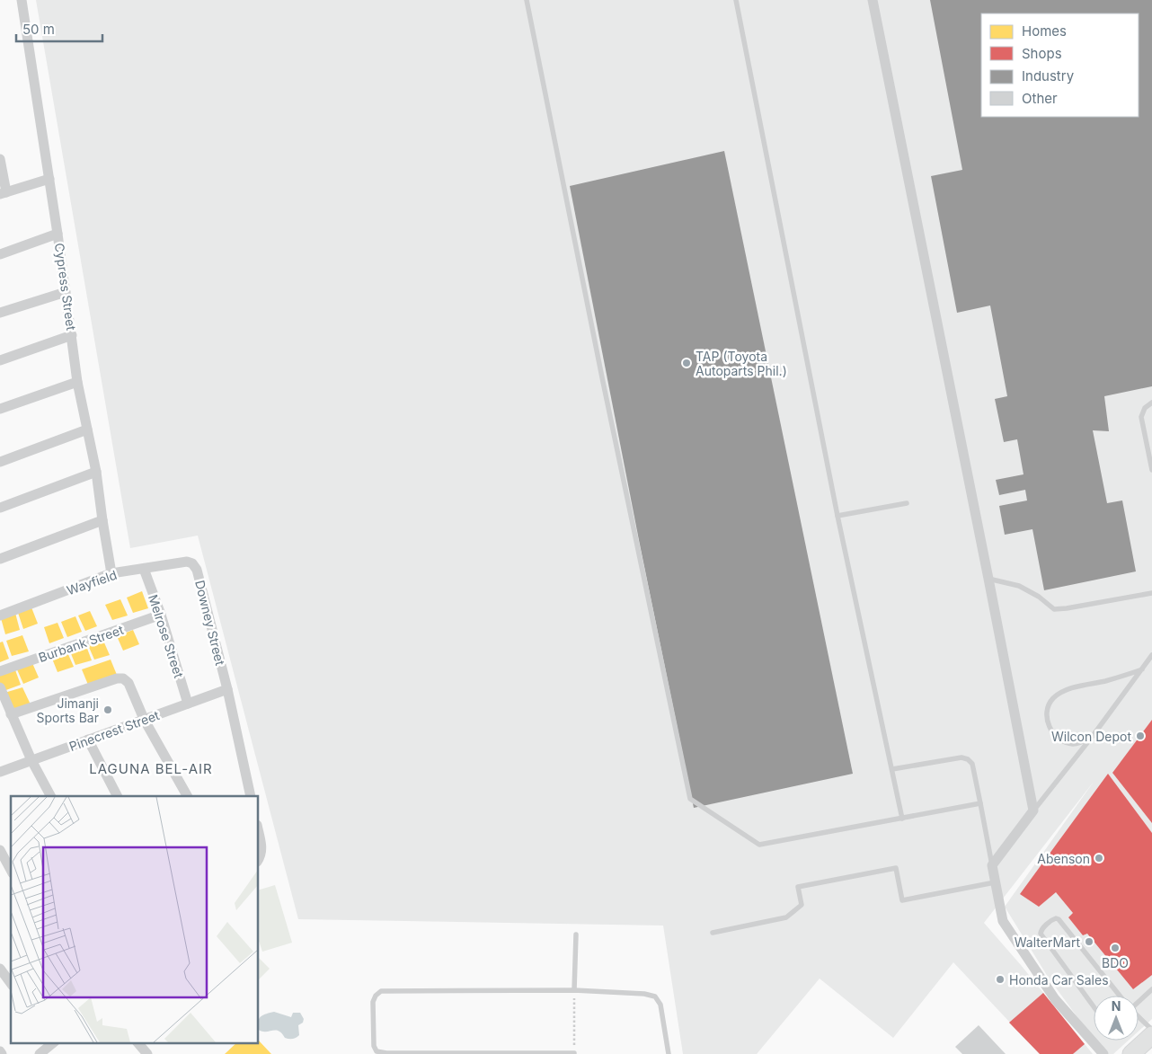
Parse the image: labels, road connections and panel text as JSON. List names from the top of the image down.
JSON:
{
  "streets": {
    "street": [
      "Cypress Street",
      "Wayfield",
      "Downey Street",
      "Melrose Street",
      "Burbank Street",
      "Pinecrest Street"
    ]
  },
  "crossings": [
    ["Cypress Street", "Wayfield"],
    ["Wayfield", "Downey Street"],
    ["Wayfield", "Melrose Street"],
    ["Downey Street", "Pinecrest Street"],
    ["Melrose Street", "Burbank Street"],
    ["Melrose Street", "Pinecrest Street"]
  ],
  "districts": ["LAGUNA BEL-AIR"],
  "places": [
    "TAP (Toyota Autoparts Phil.)",
    "Jimanji Sports Bar",
    "Wilcon Depot",
    "Abenson",
    "WalterMart",
    "BDO",
    "Honda Car Sales"
  ],
  "legend": [
    "Homes",
    "Shops",
    "Industry",
    "Other"
  ],
  "scale_bar": "50 m",
  "north": "top"
}
